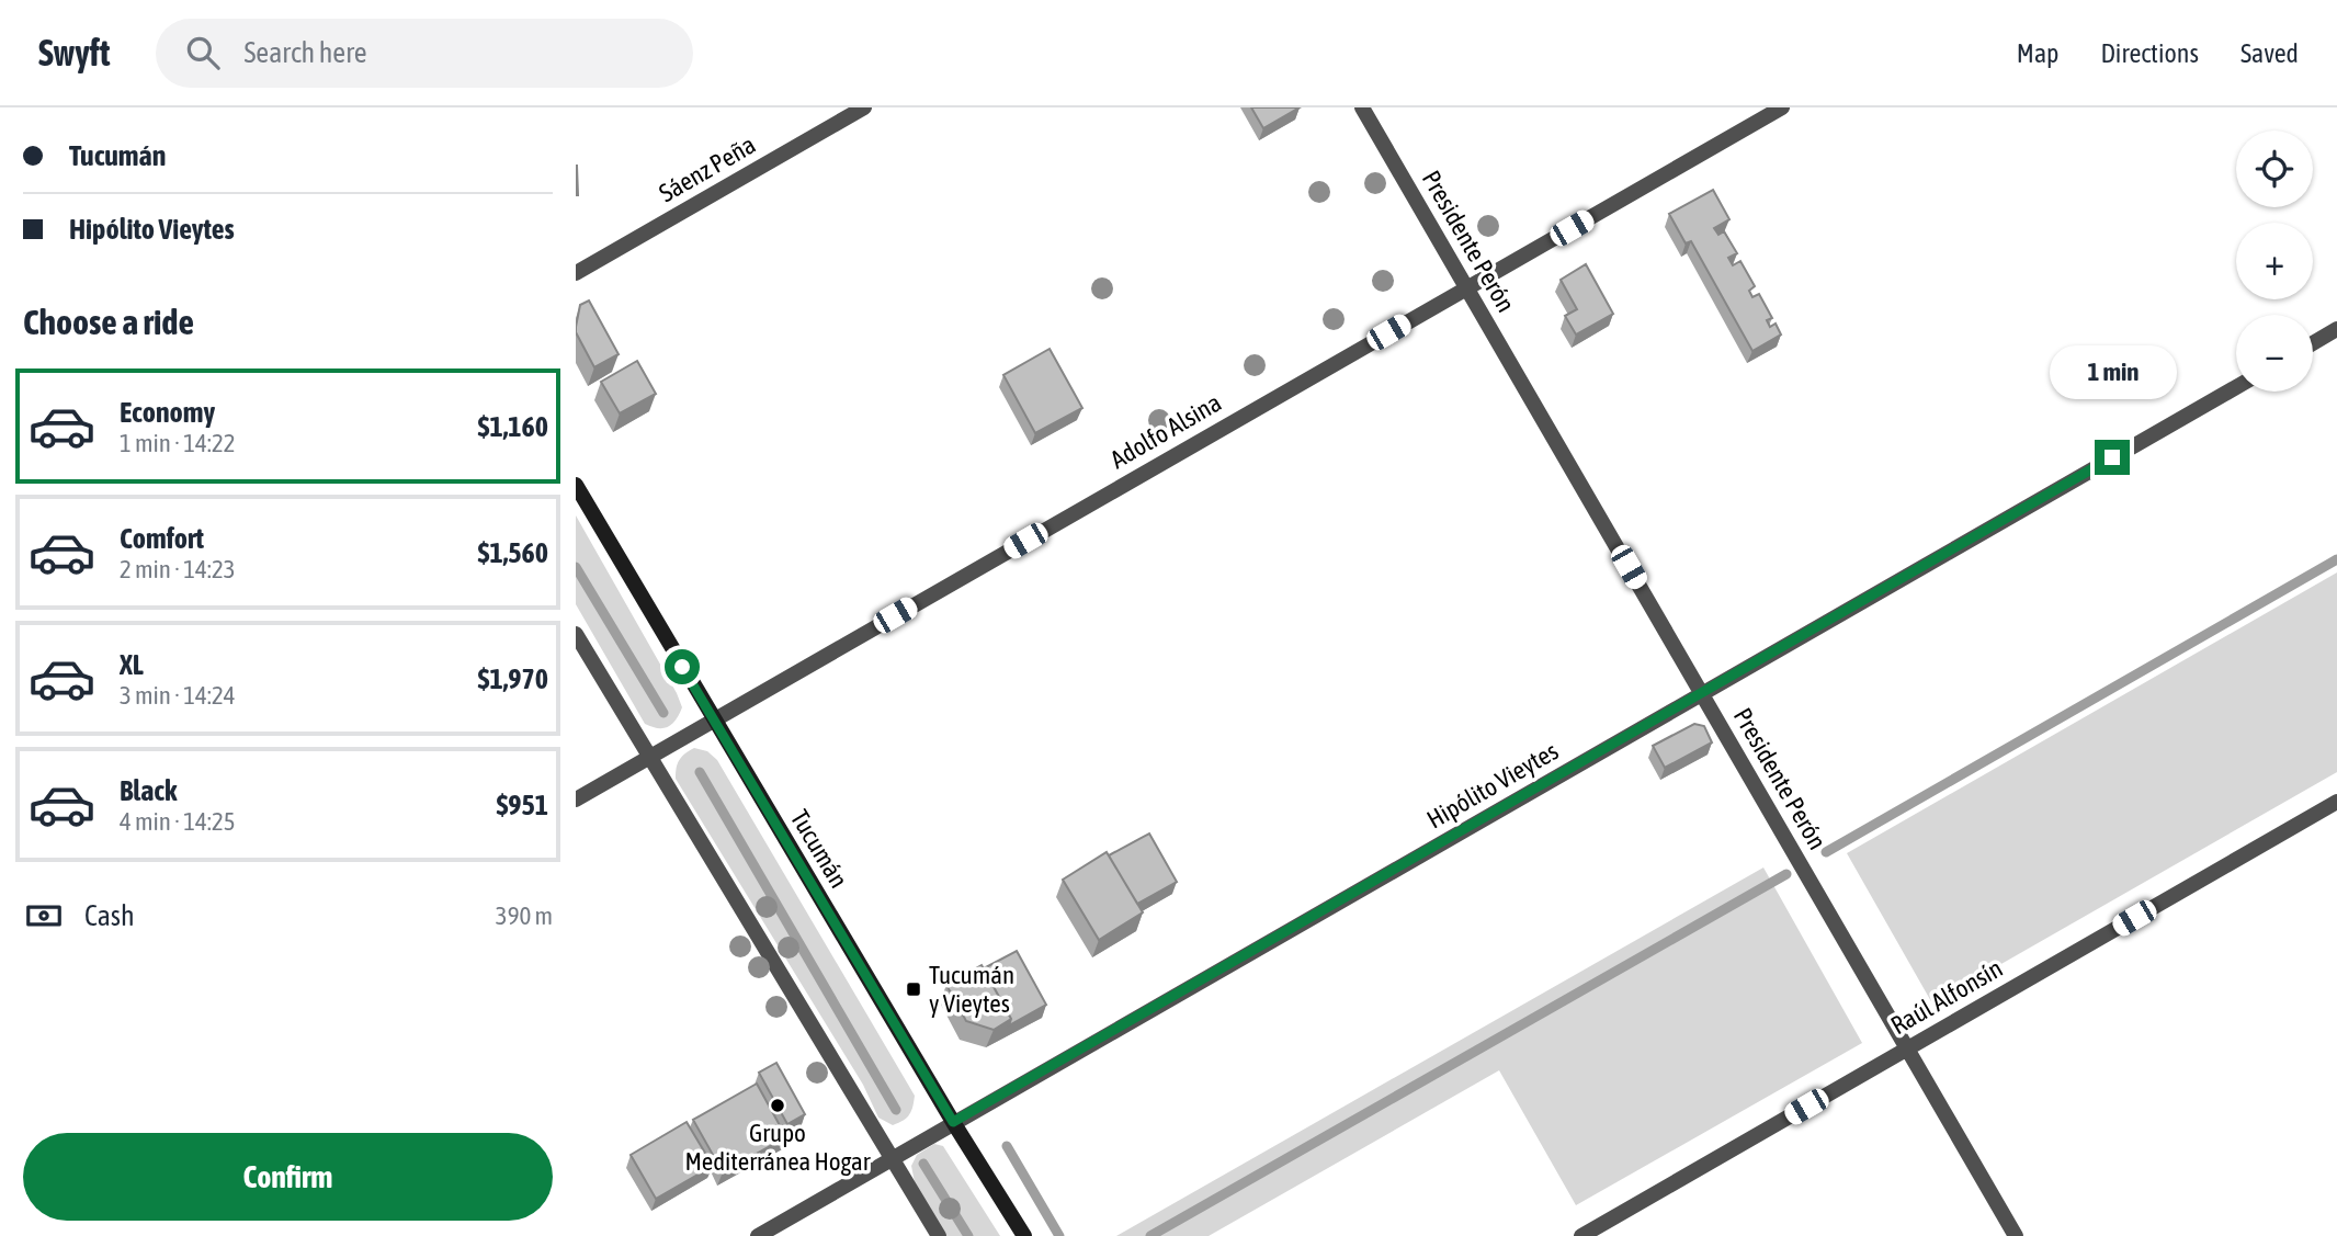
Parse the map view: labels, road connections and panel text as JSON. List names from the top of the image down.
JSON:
{
  "streets": {
    "main road": ["Tucumán"],
    "street": [
      "Sáenz Peña",
      "Presidente Perón",
      "Adolfo Alsina",
      "Hipólito Vieytes",
      "Raúl Alfonsín"
    ]
  },
  "crossings": [
    ["Presidente Perón", "Adolfo Alsina"],
    ["Presidente Perón", "Hipólito Vieytes"],
    ["Presidente Perón", "Raúl Alfonsín"],
    ["Adolfo Alsina", "Tucumán"],
    ["Hipólito Vieytes", "Tucumán"]
  ],
  "places": {
    "transit": ["Tucumán y Vieytes"],
    "other": ["Grupo Mediterránea Hogar"]
  },
  "page": {
    "header": "Swyft",
    "search": "Search here",
    "nav": ["Map", "Directions", "Saved"],
    "banner": ["Tucumán", "Hipólito Vieytes"],
    "map_buttons": ["+", "−"],
    "heading": "Choose a ride",
    "bubble": "1 min",
    "list": [
      {
        "name": "Economy",
        "note": "1 min · 14:22",
        "value": "$1,160"
      },
      {
        "name": "Comfort",
        "note": "2 min · 14:23",
        "value": "$1,560"
      },
      {
        "name": "XL",
        "note": "3 min · 14:24",
        "value": "$1,970"
      },
      {
        "name": "Black",
        "note": "4 min · 14:25",
        "value": "$951"
      }
    ],
    "pay": ["Cash", "390 m"],
    "buttons": "Confirm"
  }
}
